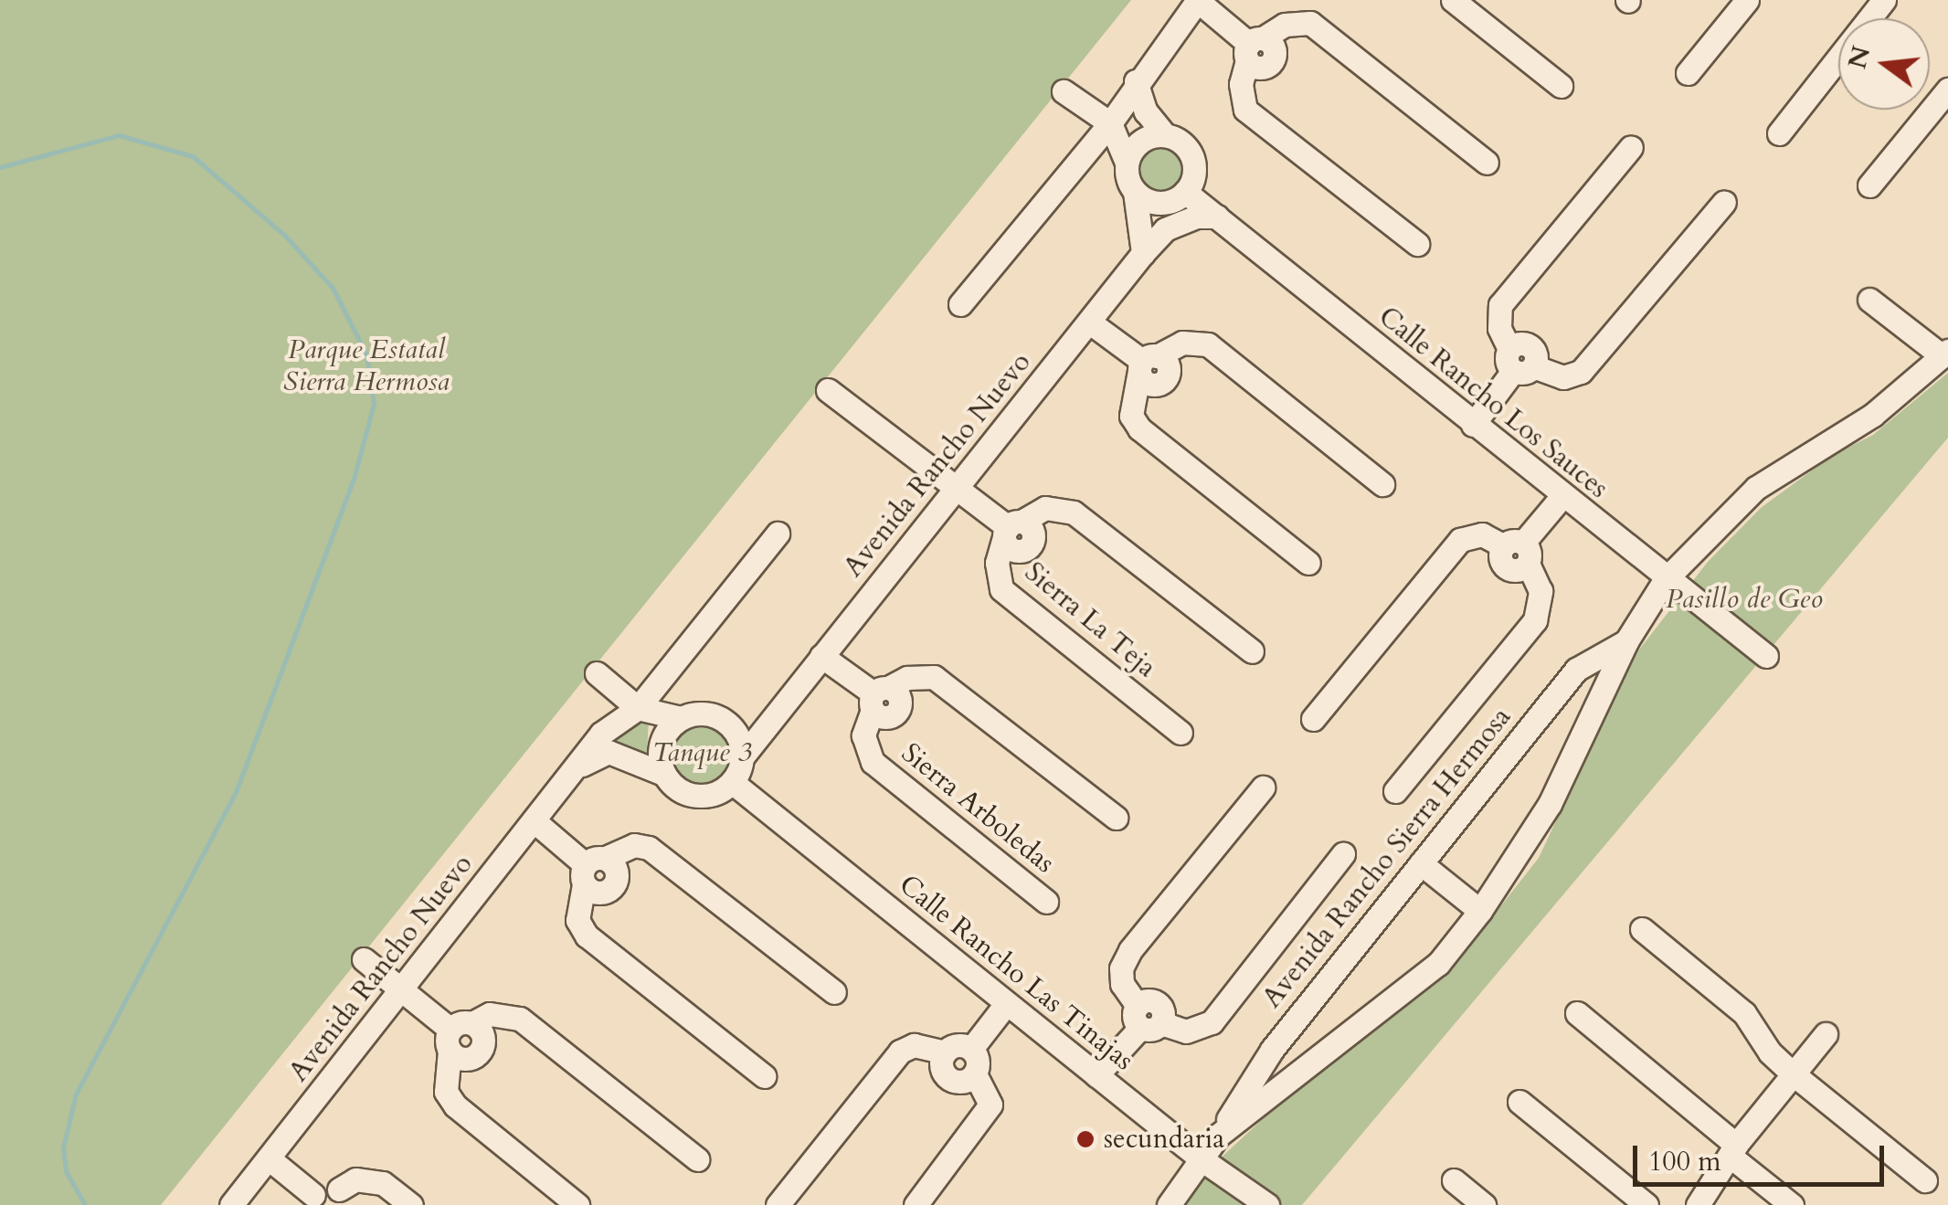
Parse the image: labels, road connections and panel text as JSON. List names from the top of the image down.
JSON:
{
  "streets": {
    "street": [
      "Calle Rancho Los Sauces",
      "Avenida Rancho Nuevo",
      "Sierra La Teja",
      "Sierra Arboledas",
      "Avenida Rancho Sierra Hermosa",
      "Calle Rancho Las Tinajas"
    ]
  },
  "crossings": [
    ["Calle Rancho Los Sauces", "Avenida Rancho Sierra Hermosa"],
    ["Avenida Rancho Nuevo", "Calle Rancho Las Tinajas"],
    ["Avenida Rancho Sierra Hermosa", "Calle Rancho Las Tinajas"]
  ],
  "parks": ["Parque Estatal Sierra Hermosa", "Pasillo de Geo", "Tanque 3"],
  "places": ["secundaria"],
  "scale_bar": "100 m",
  "north": "left"
}
